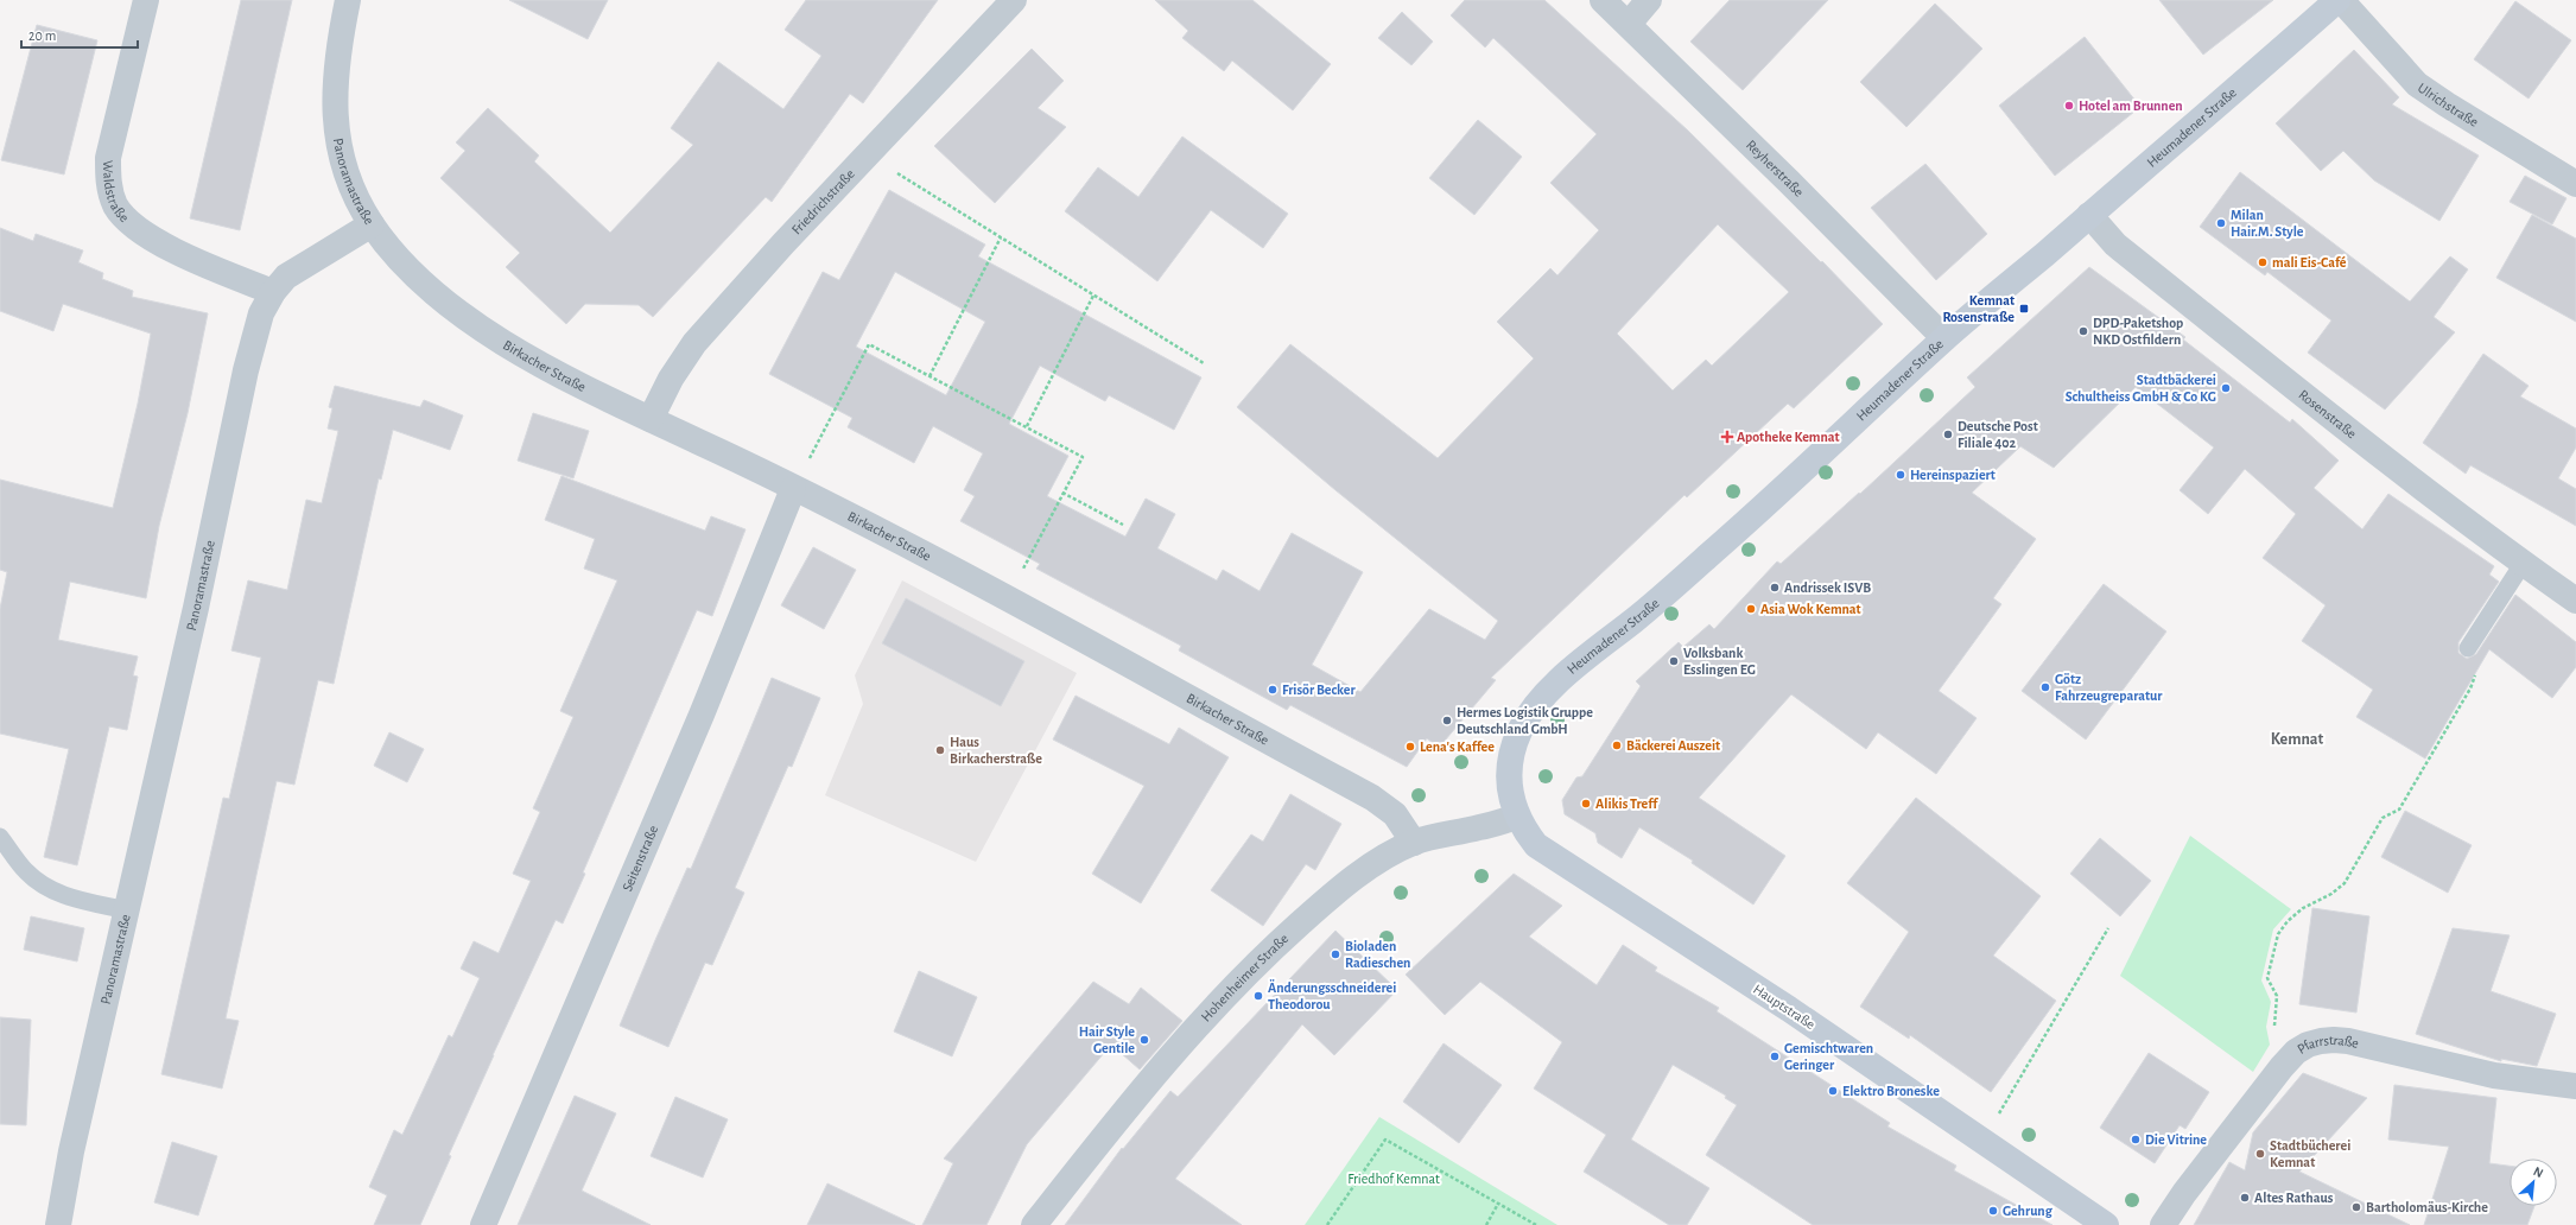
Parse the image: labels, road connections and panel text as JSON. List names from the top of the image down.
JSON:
{
  "streets": {
    "main road": ["Heumadener Straße", "Hauptstraße"],
    "street": [
      "Ulrichstraße",
      "Reyherstraße",
      "Panoramastraße",
      "Waldstraße",
      "Friedrichstraße",
      "Birkacher Straße",
      "Rosenstraße",
      "Seitenstraße",
      "Hohenheimer Straße",
      "Pfarrstraße"
    ]
  },
  "crossings": [
    ["Ulrichstraße", "Heumadener Straße"],
    ["Heumadener Straße", "Reyherstraße"],
    ["Heumadener Straße", "Rosenstraße"],
    ["Heumadener Straße", "Hohenheimer Straße"],
    ["Heumadener Straße", "Hauptstraße"],
    ["Panoramastraße", "Waldstraße"],
    ["Panoramastraße", "Birkacher Straße"],
    ["Friedrichstraße", "Birkacher Straße"],
    ["Birkacher Straße", "Seitenstraße"],
    ["Birkacher Straße", "Hohenheimer Straße"],
    ["Hohenheimer Straße", "Hauptstraße"]
  ],
  "districts": ["Kemnat"],
  "parks": ["Friedhof Kemnat"],
  "places": {
    "other": [
      "Hotel am Brunnen",
      "Milan Hair.M. Style",
      "mali Eis-Café",
      "DPD-Paketshop NKD Ostfildern",
      "Stadtbäckerei Schultheiss GmbH & Co KG",
      "Deutsche Post Filiale 402",
      "Hereinspaziert",
      "Andrissek ISVB",
      "Asia Wok Kemnat",
      "Volksbank Esslingen EG",
      "Götz Fahrzeugreparatur",
      "Frisör Becker",
      "Hermes Logistik Gruppe Deutschland GmbH",
      "Bäckerei Auszeit",
      "Lena's Kaffee",
      "Haus Birkacherstraße",
      "Alikis Treff",
      "Bioladen Radieschen",
      "Änderungsschneiderei Theodorou",
      "Hair Style Gentile",
      "Gemischtwaren Geringer",
      "Elektro Broneske",
      "Die Vitrine",
      "Stadtbücherei Kemnat",
      "Altes Rathaus",
      "Bartholomäus-Kirche",
      "Gehrung"
    ],
    "transit": ["Kemnat Rosenstraße"],
    "health": ["Apotheke Kemnat"]
  },
  "scale_bar": "20 m",
  "north": "top right"
}
